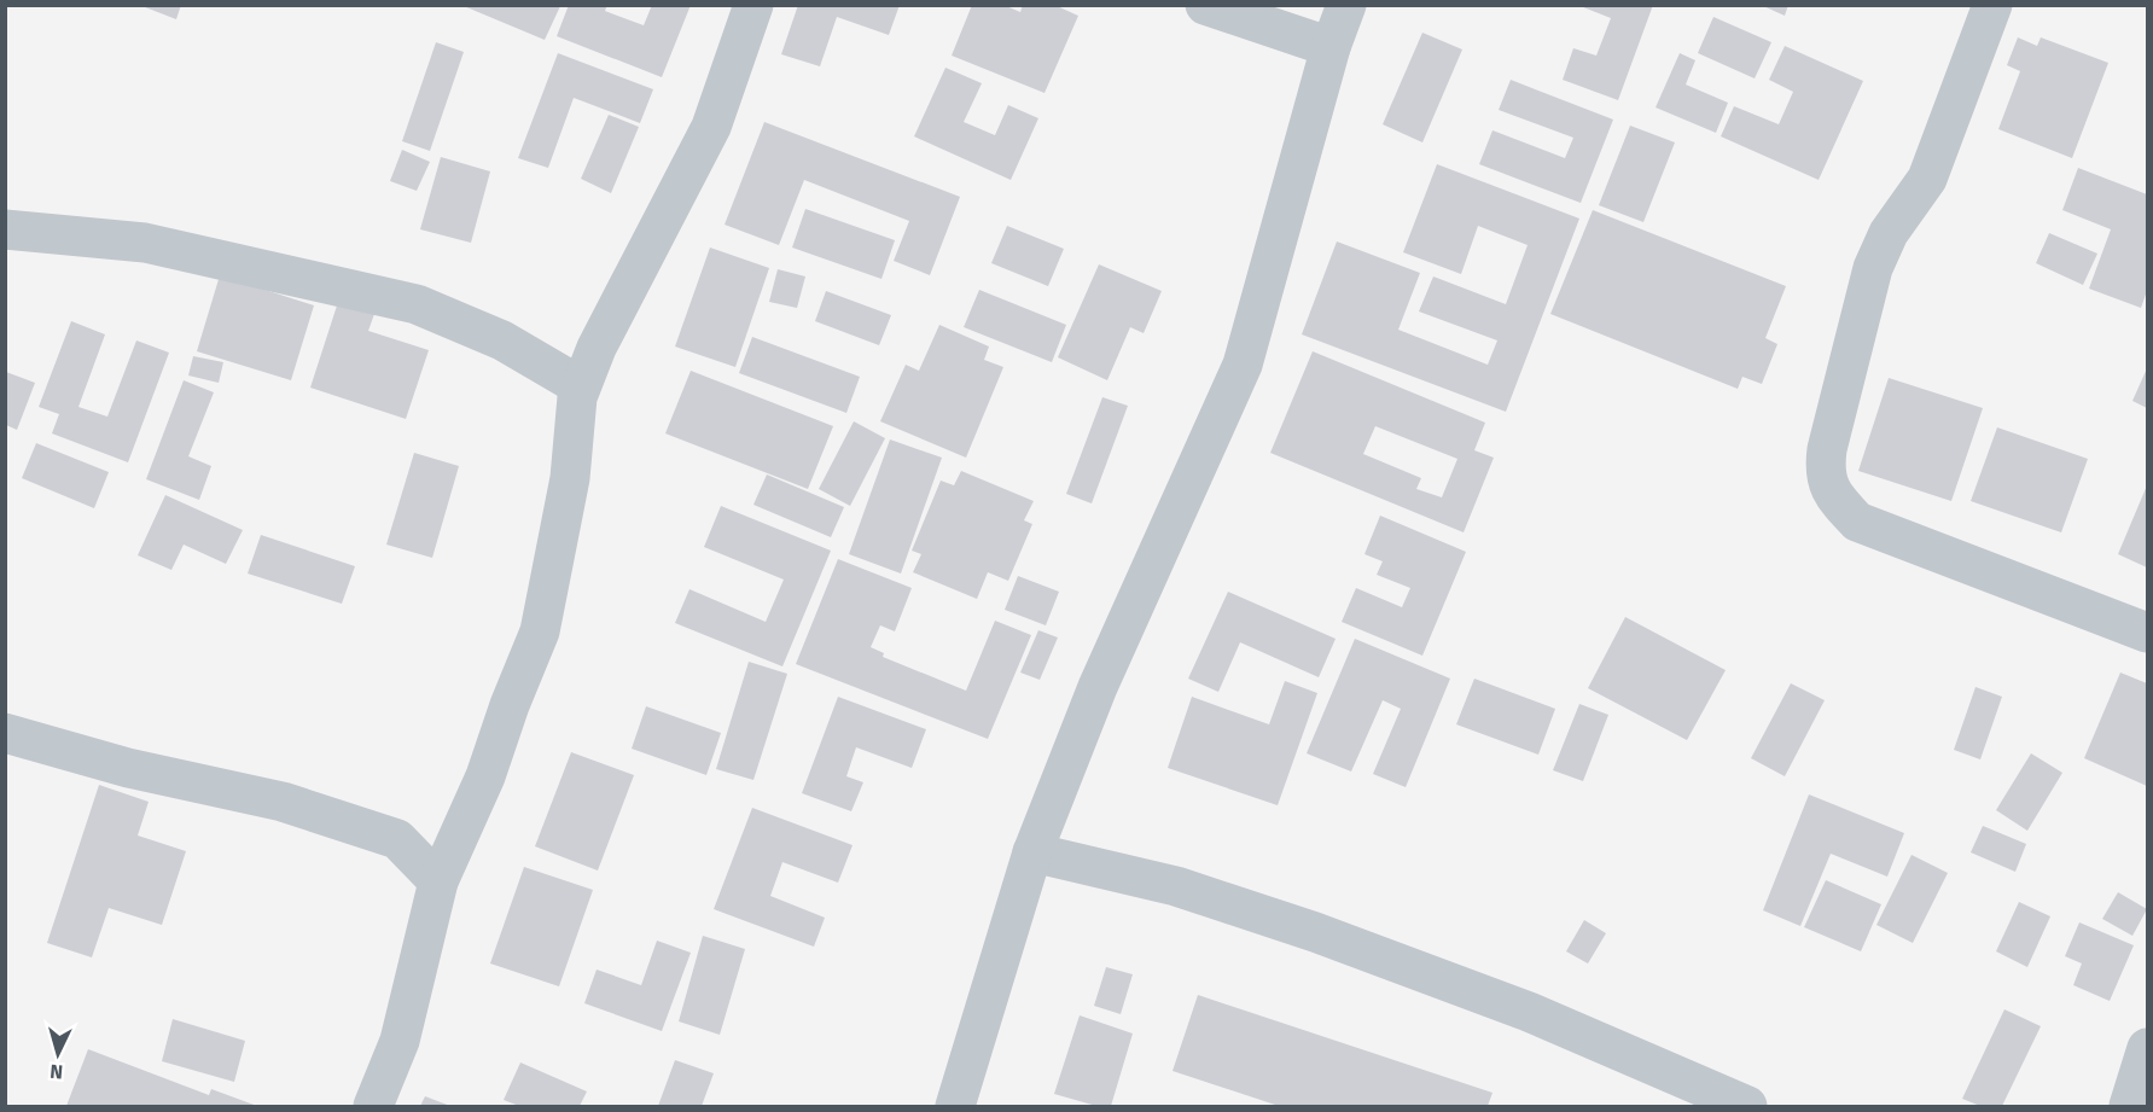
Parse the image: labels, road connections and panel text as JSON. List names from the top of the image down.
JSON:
{
  "north": "bottom"
}
